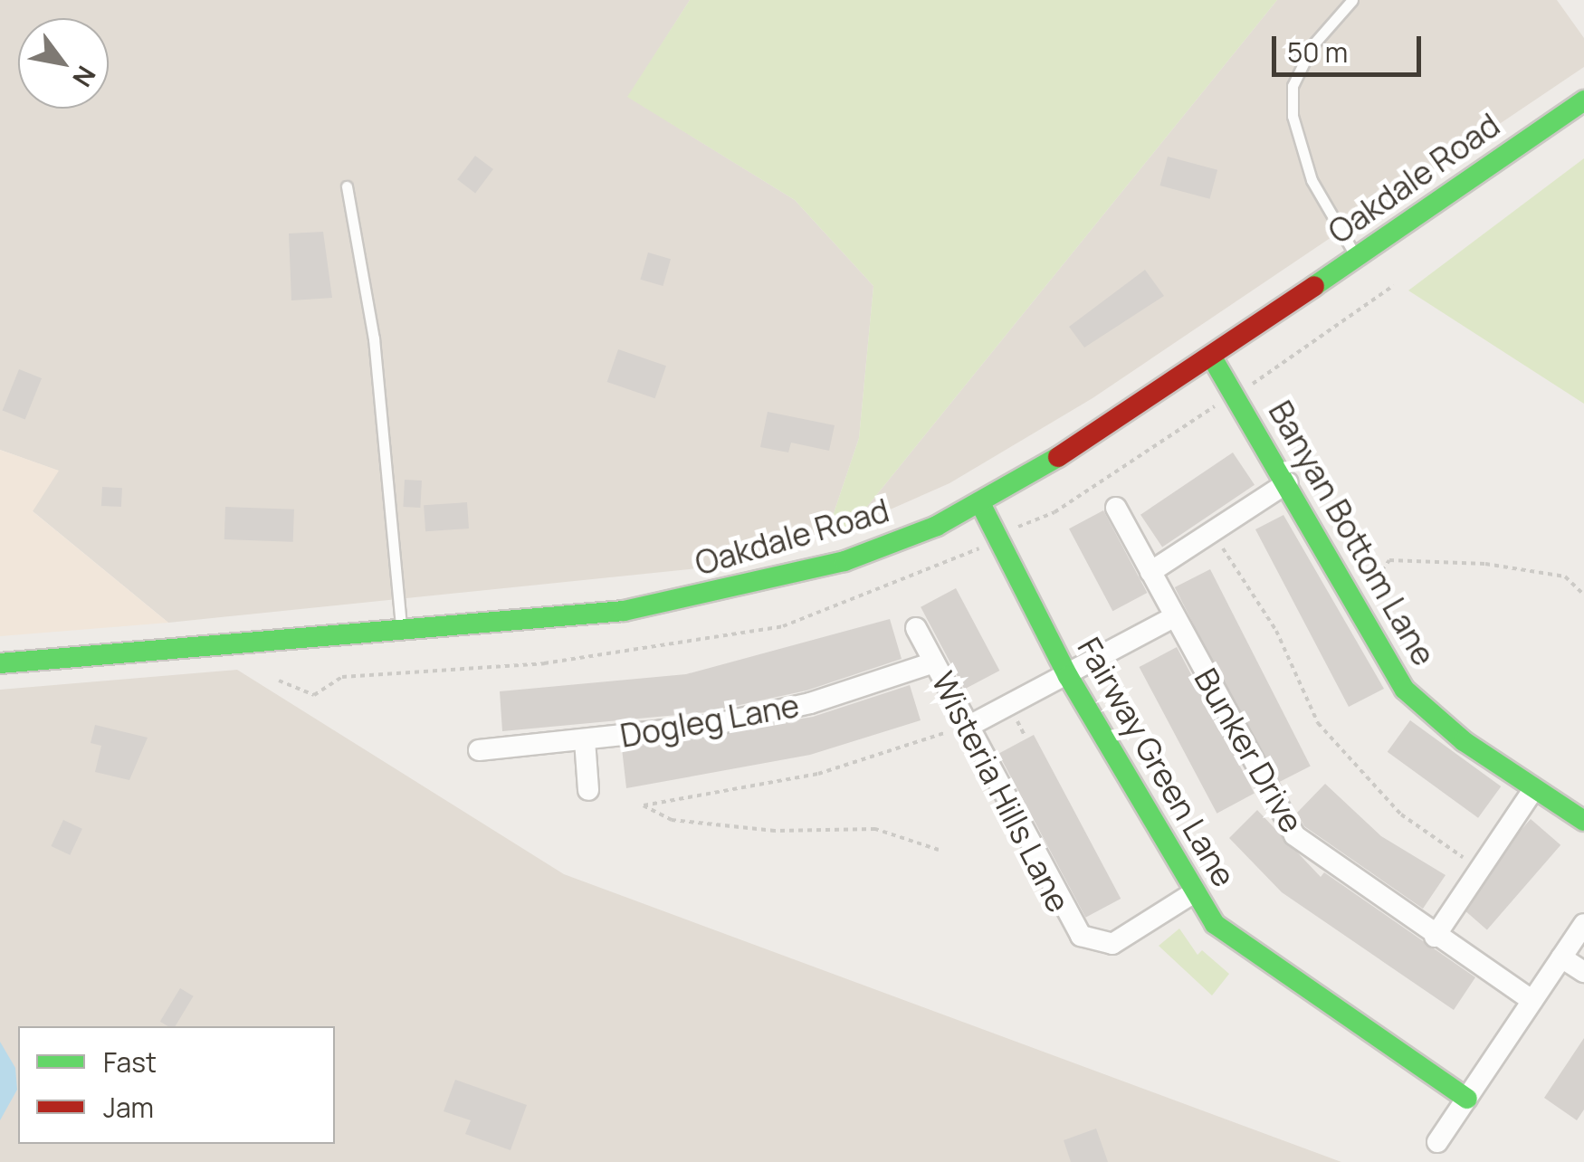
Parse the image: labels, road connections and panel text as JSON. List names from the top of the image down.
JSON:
{
  "streets": {
    "main road": ["Oakdale Road", "Banyan Bottom Lane", "Fairway Green Lane"],
    "street": ["Dogleg Lane", "Bunker Drive", "Wisteria Hills Lane"]
  },
  "crossings": [
    ["Oakdale Road", "Banyan Bottom Lane"],
    ["Oakdale Road", "Fairway Green Lane"],
    ["Dogleg Lane", "Wisteria Hills Lane"],
    ["Fairway Green Lane", "Wisteria Hills Lane"]
  ],
  "legend": ["Fast", "Jam"],
  "scale_bar": "50 m",
  "north": "bottom right"
}
